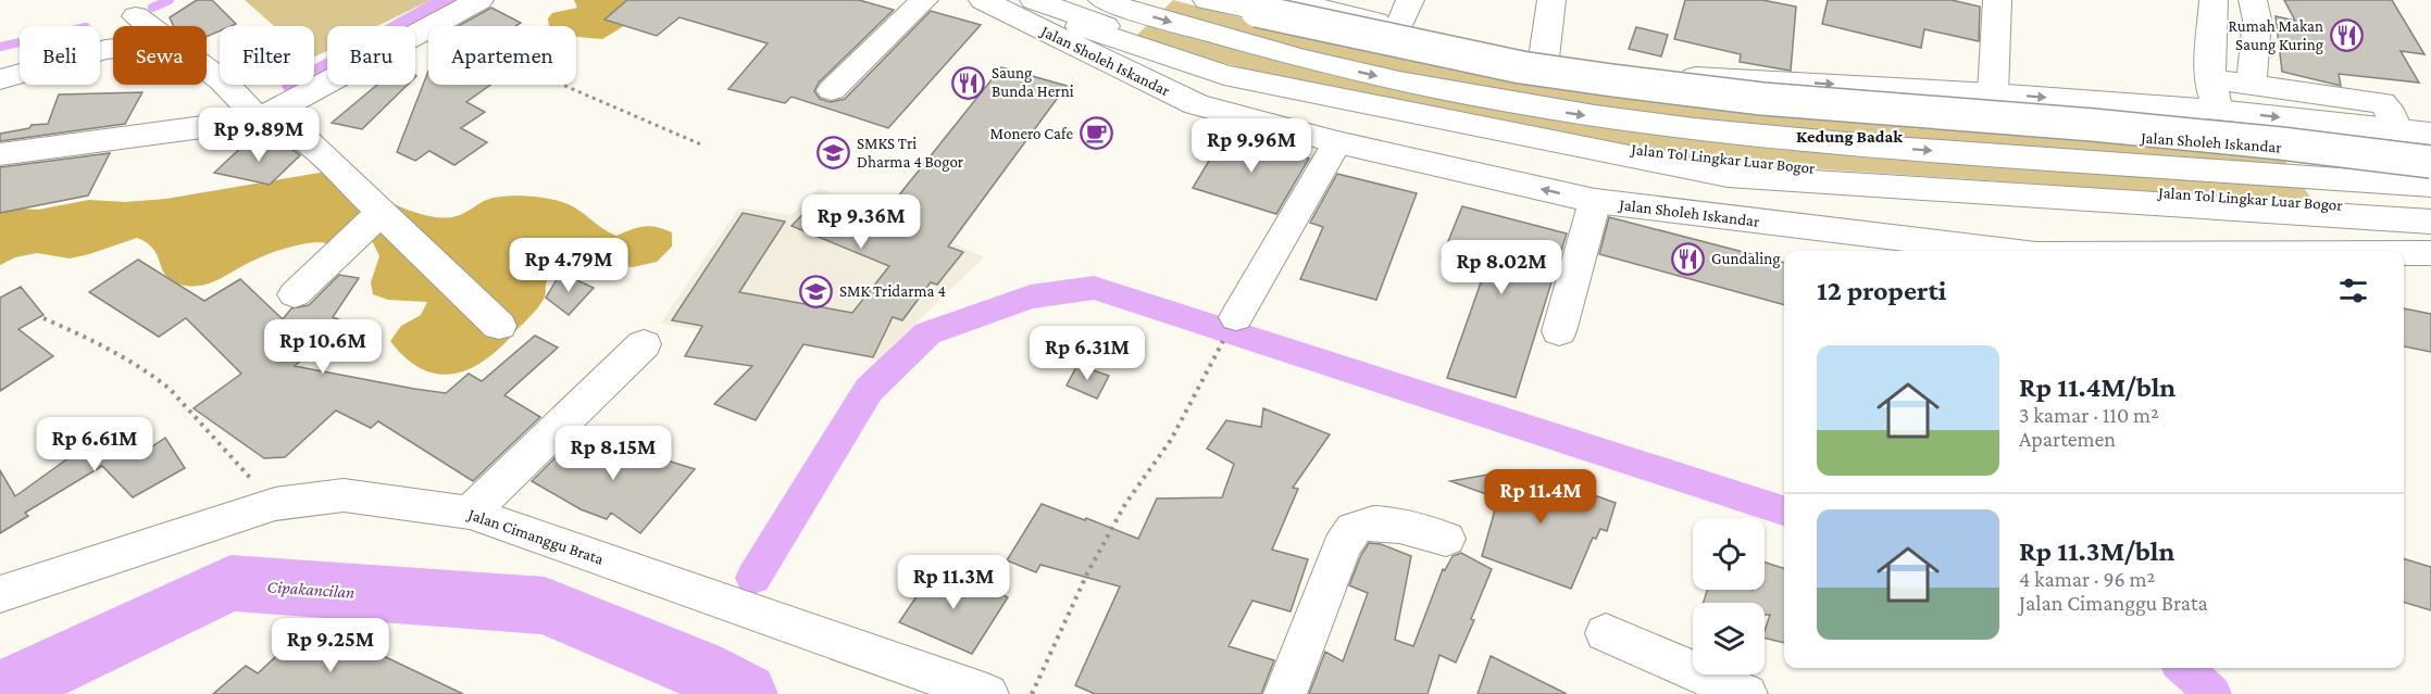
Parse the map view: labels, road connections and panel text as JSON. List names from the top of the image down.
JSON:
{
  "streets": {
    "main road": ["Jalan Sholeh Iskandar", "Jalan Tol Lingkar Luar Bogor", "Jalan Cimanggu Brata"]
  },
  "crossings": [
    ["Jalan Sholeh Iskandar", "Jalan Tol Lingkar Luar Bogor"]
  ],
  "districts": ["Kedung Badak"],
  "water": ["Cipakancilan"],
  "places": {
    "restaurant": ["Rumah Makan Saung Kuring", "Saung Bunda Herni", "Gundaling"],
    "cafe": ["Monero Cafe"],
    "school or university": ["SMKS Tri Dharma 4 Bogor", "SMK Tridarma 4"]
  },
  "page": {
    "chip": [
      "Beli",
      "Sewa",
      "Filter",
      "Baru",
      "Apartemen"
    ],
    "price": [
      "Rp 9.89M",
      "Rp 9.96M",
      "Rp 9.36M",
      "Rp 4.79M",
      "Rp 8.02M",
      "Rp 10.6M",
      "Rp 6.31M",
      "Rp 6.61M",
      "Rp 8.15M",
      "Rp 11.4M",
      "Rp 11.3M",
      "Rp 9.25M"
    ],
    "heading": "12 properti",
    "list": [
      {
        "name": "Rp 11.4M/bln",
        "note": "3 kamar · 110 m² · Apartemen"
      },
      {
        "name": "Rp 11.3M/bln",
        "note": "4 kamar · 96 m² · Jalan Cimanggu Brata"
      }
    ]
  }
}
